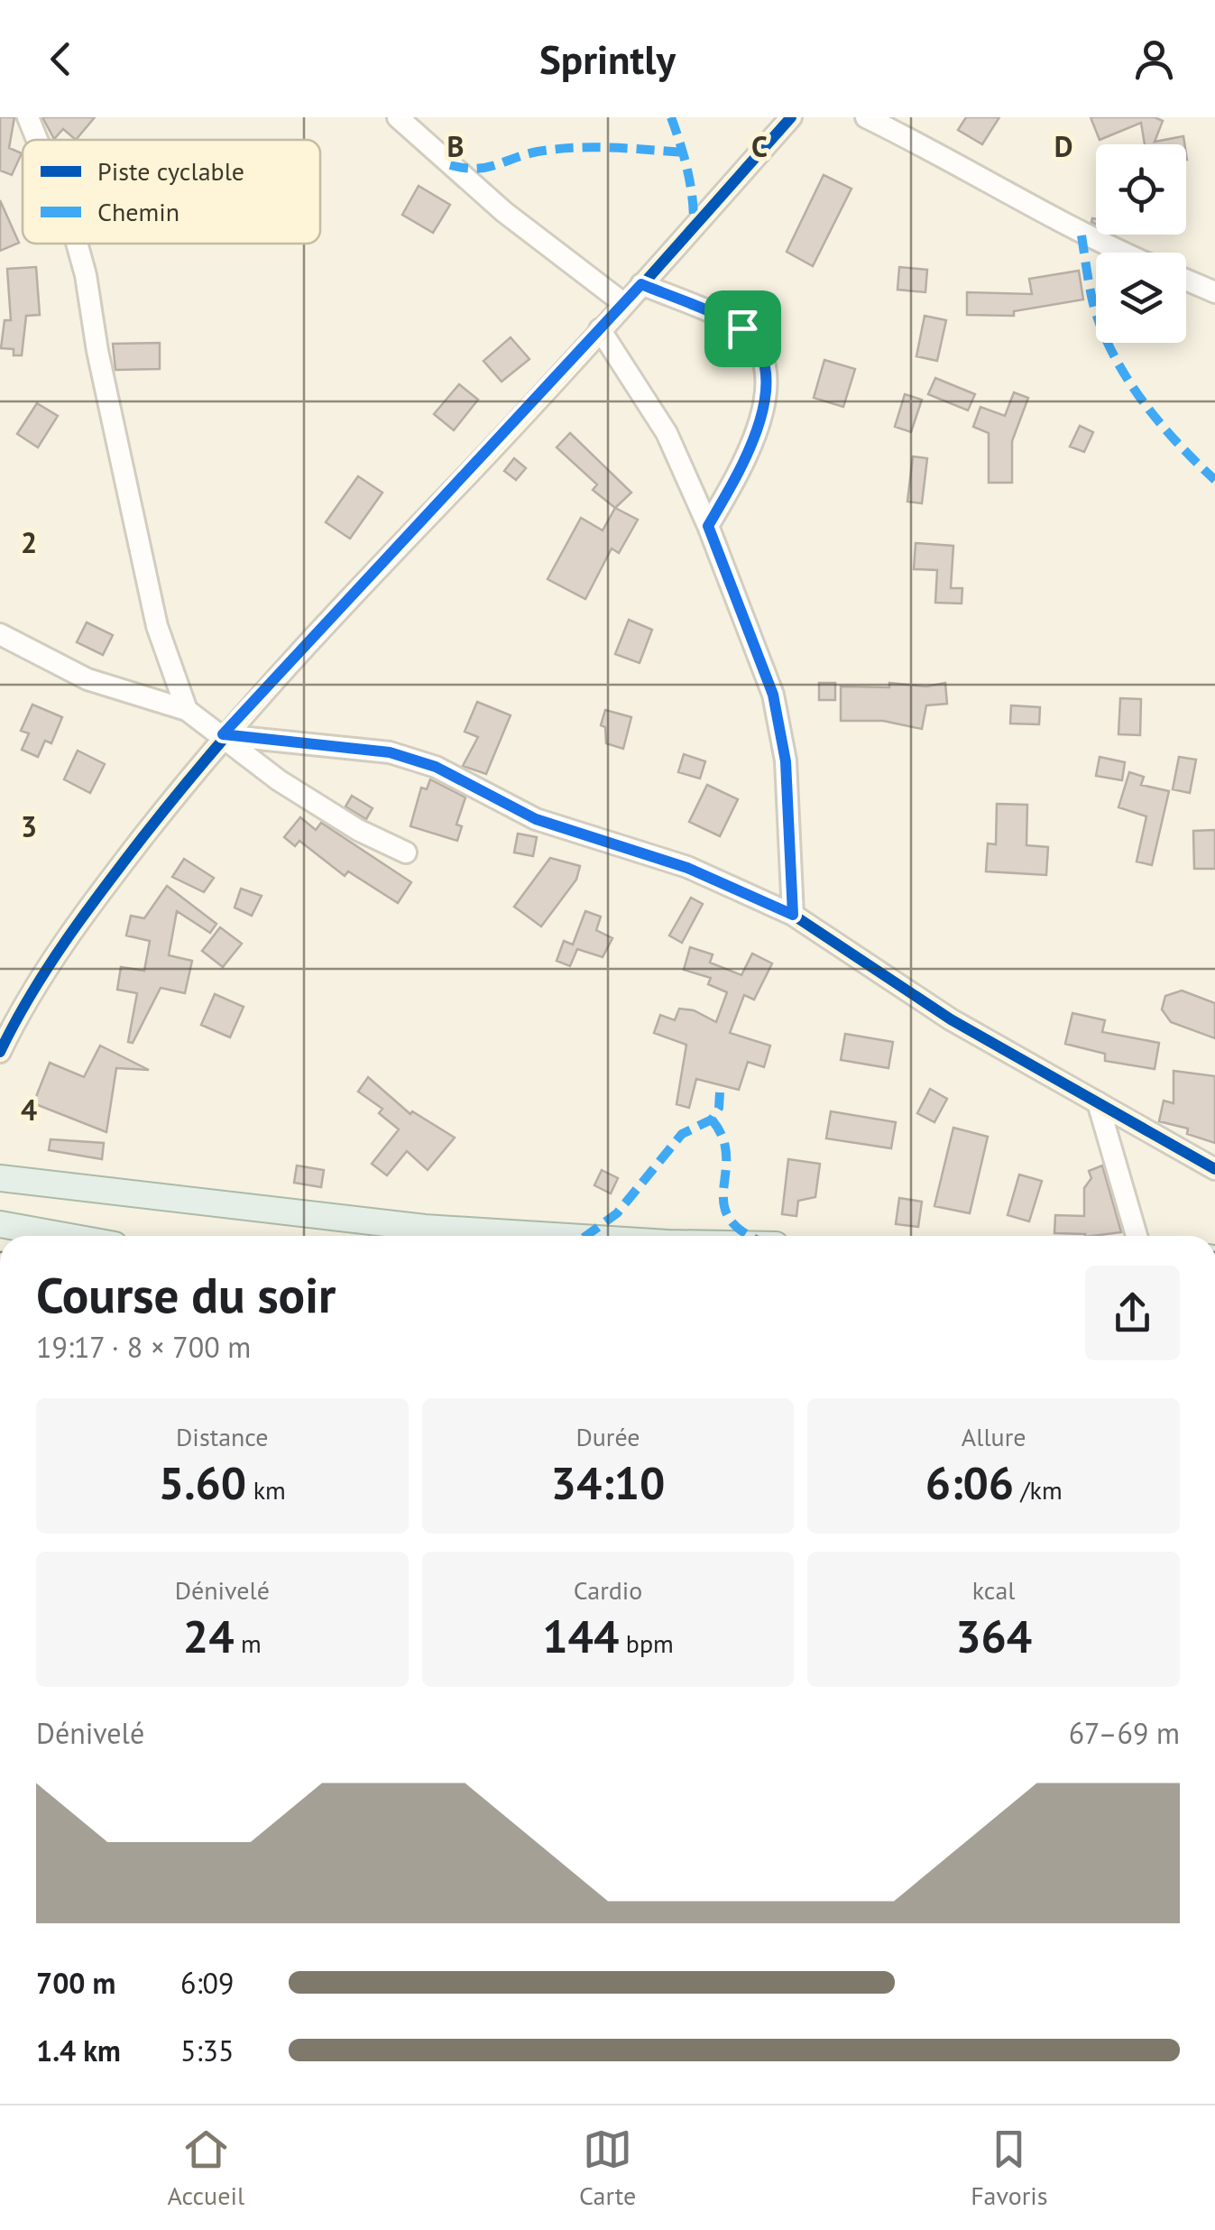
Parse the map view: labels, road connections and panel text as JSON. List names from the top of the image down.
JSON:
{
  "legend": ["Piste cyclable", "Chemin"],
  "page": {
    "header": "Sprintly",
    "heading": ["Course du soir", "19:17 · 8 × 700 m"],
    "stats": [
      ["Distance", "5.60 km"],
      ["Durée", "34:10"],
      ["Allure", "6:06 /km"],
      ["Dénivelé", "24 m"],
      ["Cardio", "144 bpm"],
      ["kcal", "364"]
    ],
    "chart": ["Dénivelé", "67–69 m"],
    "list": [
      {
        "name": "700 m",
        "note": "6:09"
      },
      {
        "name": "1.4 km",
        "note": "5:35"
      }
    ],
    "tabs": ["Accueil", "Carte", "Favoris"]
  },
  "grid": {
    "columns": ["B", "C", "D"],
    "rows": ["2", "3", "4"]
  }
}
